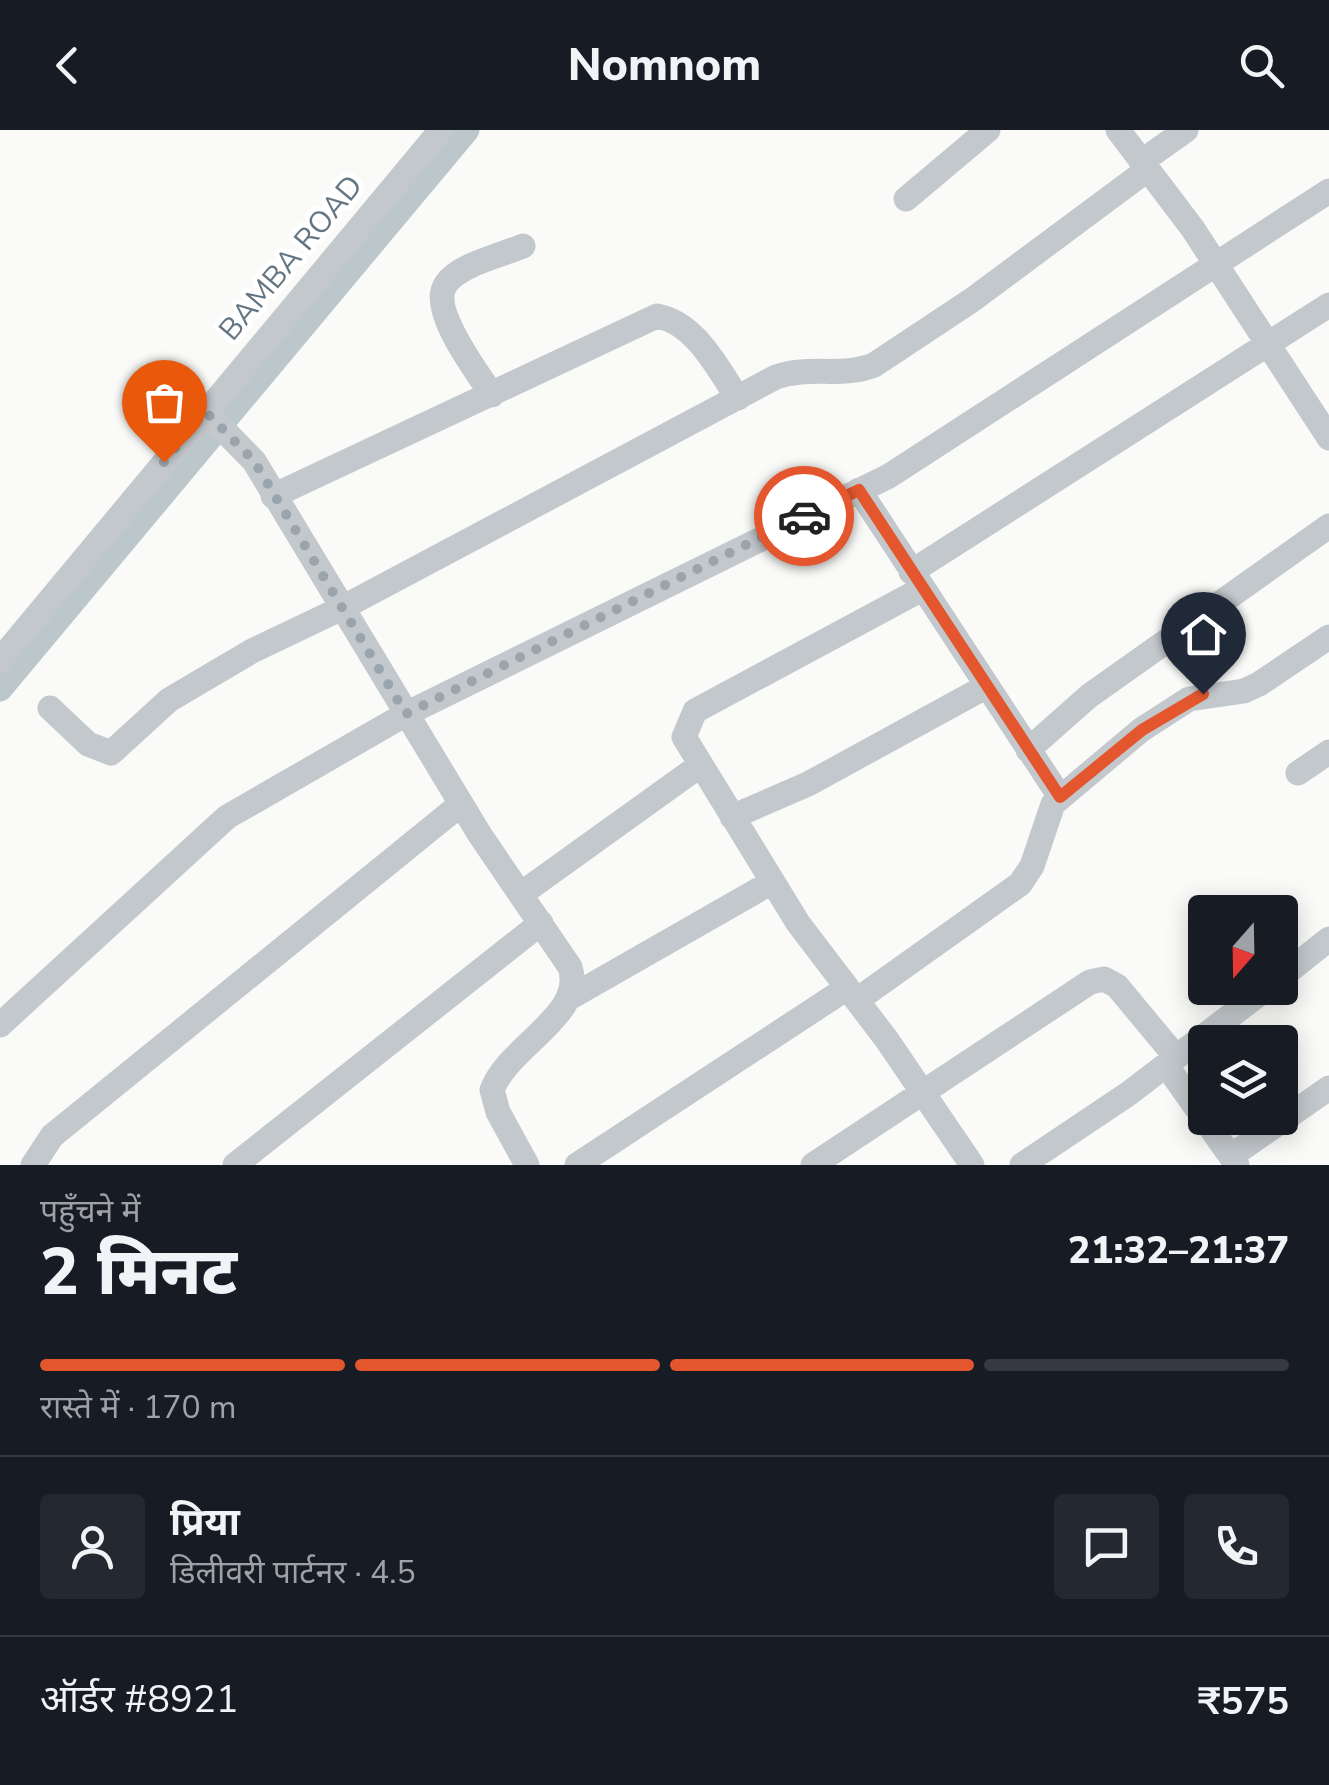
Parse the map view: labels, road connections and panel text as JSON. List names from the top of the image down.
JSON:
{
  "streets": {
    "street": ["BAMBA ROAD"]
  },
  "north": "bottom",
  "page": {
    "header": "Nomnom",
    "heading": ["2 मिनट", "पहुँचने में", "21:32–21:37"],
    "panel": [
      "प्रिया",
      "डिलीवरी पार्टनर · 4.5",
      "ऑर्डर #8921",
      "₹575"
    ],
    "bar": "रास्ते में · 170 m"
  }
}
